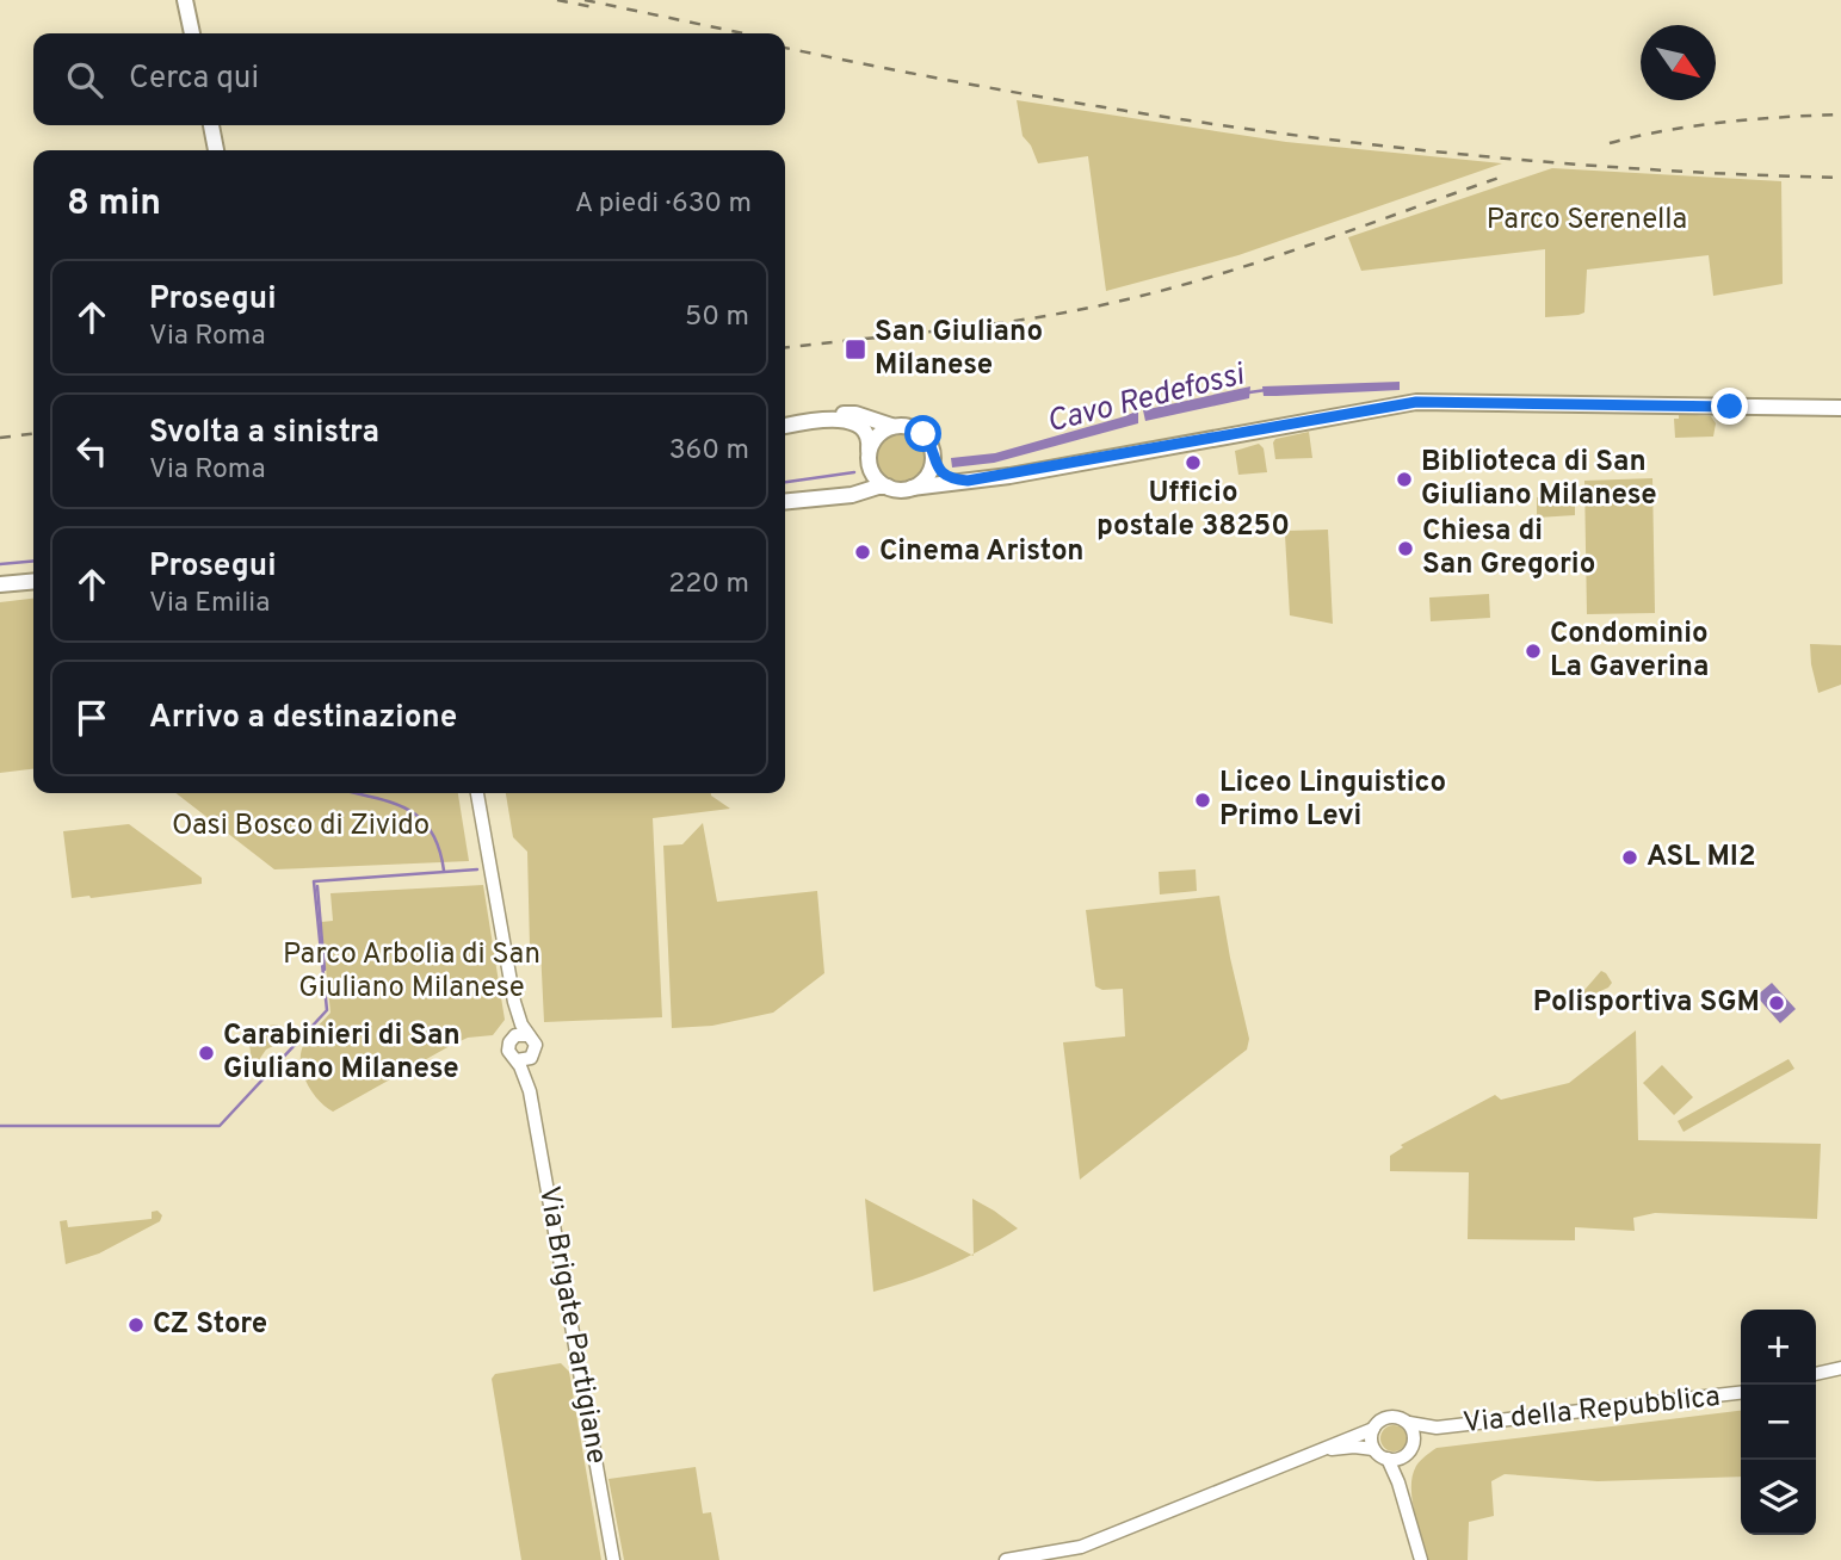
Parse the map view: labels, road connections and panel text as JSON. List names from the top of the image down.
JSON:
{
  "streets": {
    "street": ["Via Brigate Partigiane", "Via della Repubblica"]
  },
  "water": ["Cavo Redefossi"],
  "parks": ["Parco Serenella", "Oasi Bosco di Zivido", "Parco Arbolia di San Giuliano Milanese"],
  "places": {
    "transit": ["San Giuliano Milanese"],
    "other": [
      "Ufficio postale 38250",
      "Biblioteca di San Giuliano Milanese",
      "Chiesa di San Gregorio",
      "Cinema Ariston",
      "Condominio La Gaverina",
      "Liceo Linguistico Primo Levi",
      "ASL MI2",
      "Polisportiva SGM",
      "Carabinieri di San Giuliano Milanese",
      "CZ Store"
    ]
  },
  "north": "bottom right",
  "page": {
    "search": "Cerca qui",
    "heading": ["8 min", "A piedi · 630 m"],
    "list": [
      ["Prosegui", "Via Roma", "50 m"],
      ["Svolta a sinistra", "Via Roma", "360 m"],
      ["Prosegui", "Via Emilia", "220 m"],
      "Arrivo a destinazione"
    ],
    "map_buttons": ["+", "−"]
  }
}
